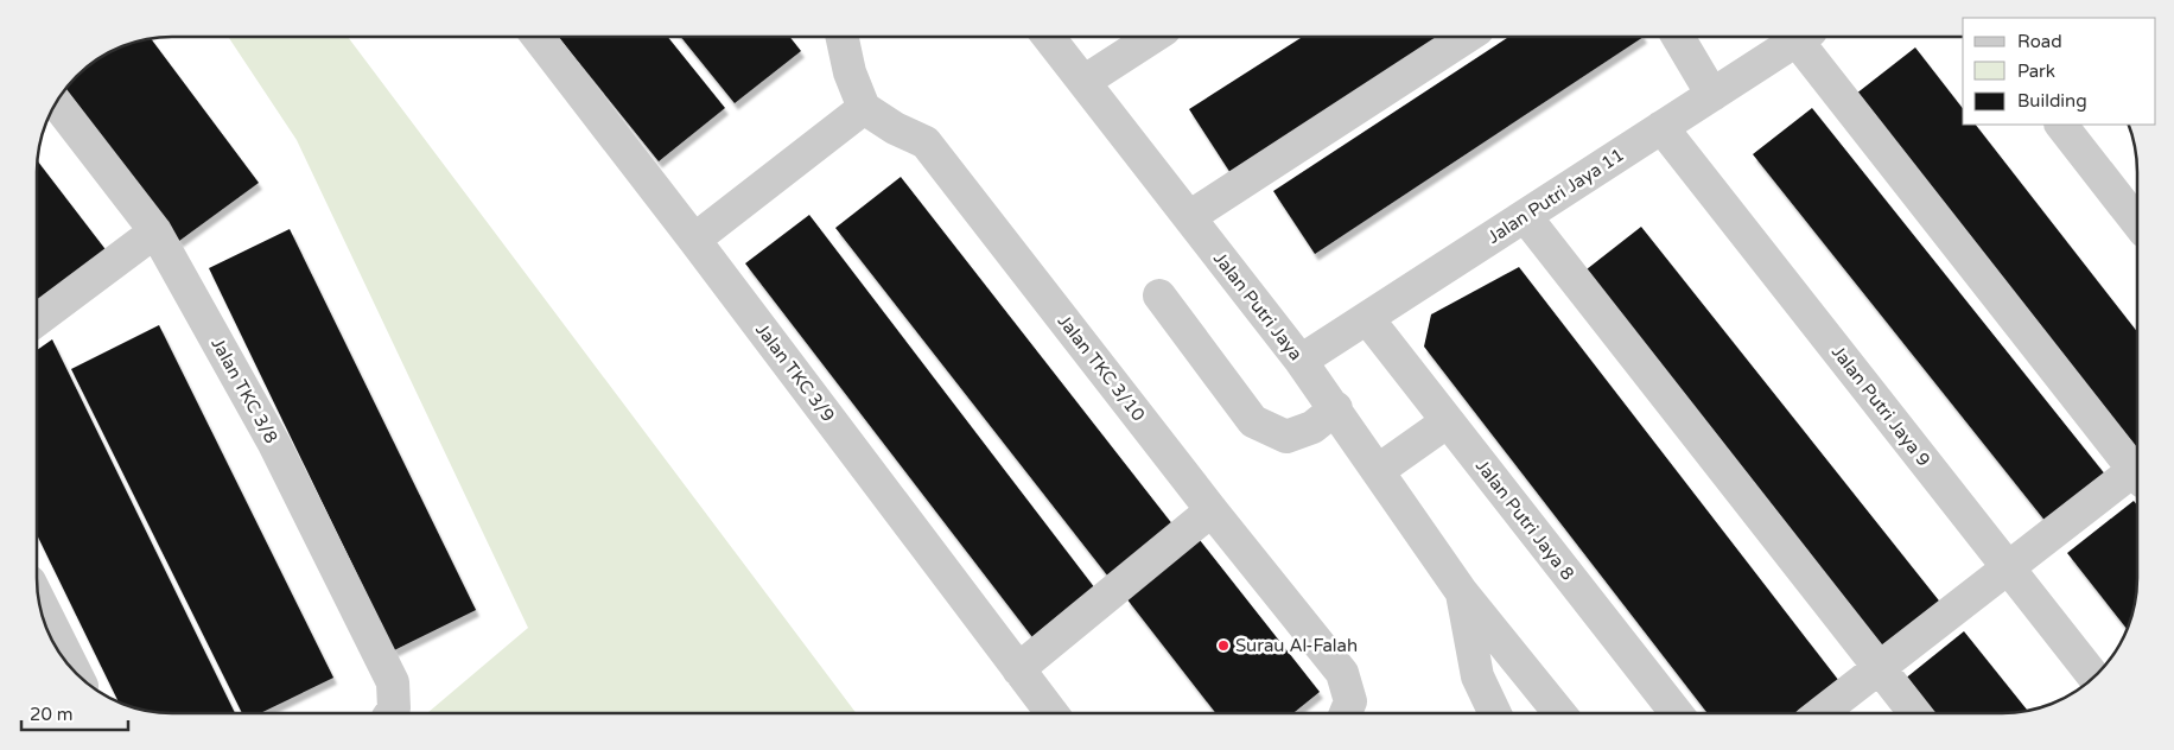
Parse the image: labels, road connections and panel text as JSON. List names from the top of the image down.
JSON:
{
  "streets": {
    "street": [
      "Jalan Putri Jaya 11",
      "Jalan Putri Jaya",
      "Jalan TKC 3/10",
      "Jalan TKC 3/9",
      "Jalan TKC 3/8",
      "Jalan Putri Jaya 9",
      "Jalan Putri Jaya 8"
    ]
  },
  "crossings": [
    ["Jalan Putri Jaya 11", "Jalan Putri Jaya"],
    ["Jalan Putri Jaya 11", "Jalan Putri Jaya 9"],
    ["Jalan Putri Jaya 11", "Jalan Putri Jaya 8"]
  ],
  "places": ["Surau Al-Falah"],
  "legend": ["Road", "Park", "Building"],
  "scale_bar": "20 m"
}
